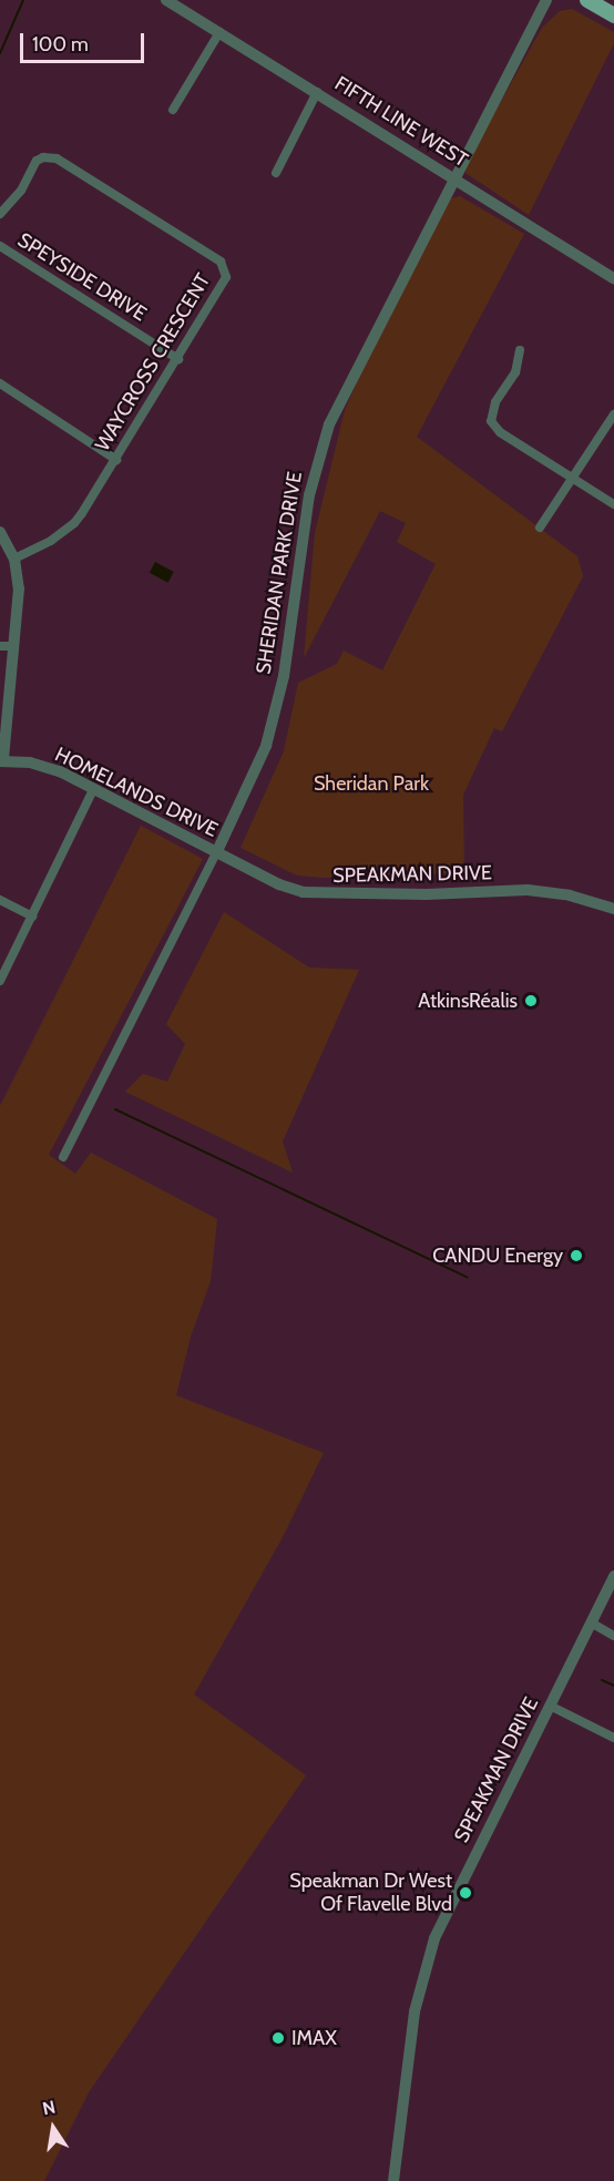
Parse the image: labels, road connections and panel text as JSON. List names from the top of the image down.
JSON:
{
  "streets": {
    "street": [
      "FIFTH LINE WEST",
      "SPEYSIDE DRIVE",
      "WAYCROSS CRESCENT",
      "SHERIDAN PARK DRIVE",
      "HOMELANDS DRIVE",
      "SPEAKMAN DRIVE"
    ]
  },
  "crossings": [
    ["FIFTH LINE WEST", "SHERIDAN PARK DRIVE"],
    ["SPEYSIDE DRIVE", "WAYCROSS CRESCENT"],
    ["SHERIDAN PARK DRIVE", "HOMELANDS DRIVE"],
    ["SHERIDAN PARK DRIVE", "SPEAKMAN DRIVE"],
    ["HOMELANDS DRIVE", "SPEAKMAN DRIVE"]
  ],
  "parks": ["Sheridan Park"],
  "places": [
    "AtkinsRéalis",
    "CANDU Energy",
    "Speakman Dr West Of Flavelle Blvd",
    "IMAX"
  ],
  "scale_bar": "100 m",
  "north": "top"
}
